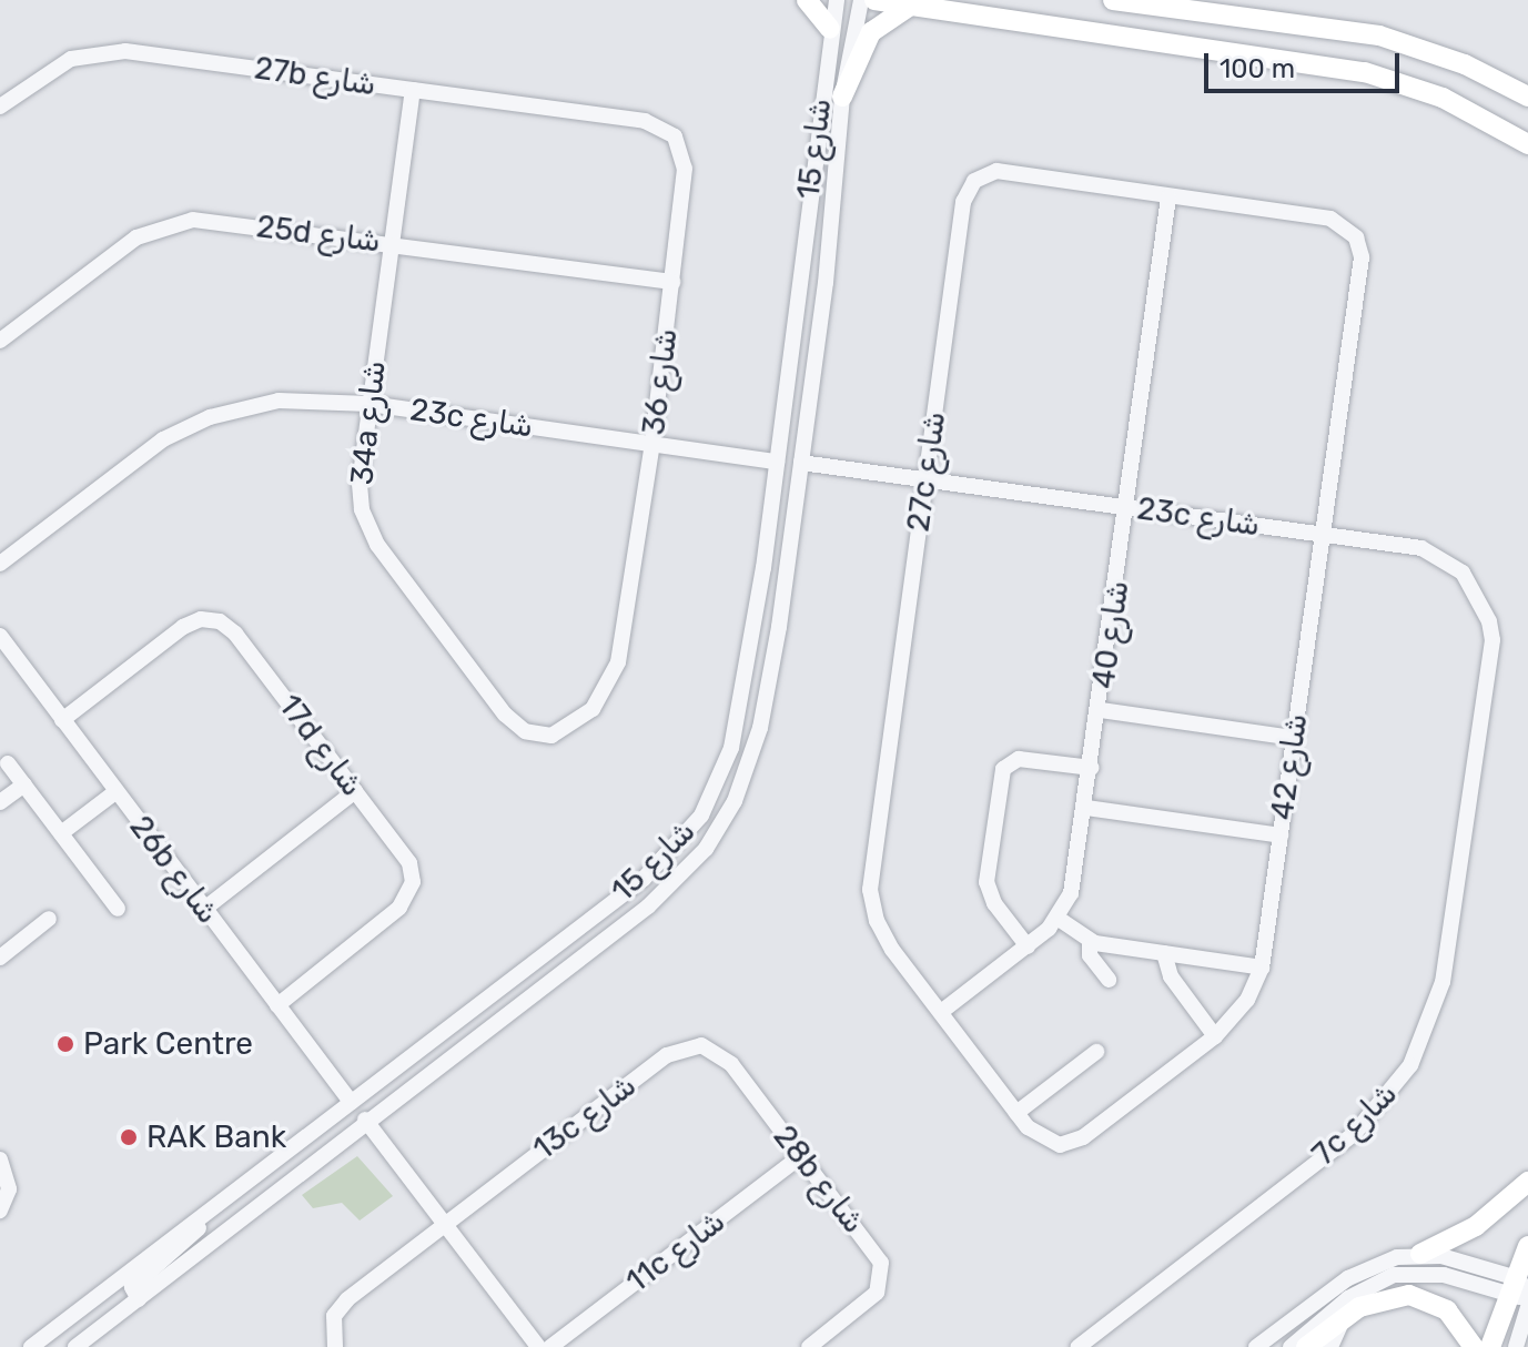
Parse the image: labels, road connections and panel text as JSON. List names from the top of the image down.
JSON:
{
  "streets": {
    "street": [
      "27b شارع",
      "شارع 15",
      "25d شارع",
      "شارع 36",
      "23c شارع",
      "34a شارع",
      "27c شارع",
      "شارع 40",
      "17d شارع",
      "شارع 42",
      "26b شارع",
      "13c شارع",
      "7c شارع",
      "28b شارع",
      "11c شارع"
    ]
  },
  "crossings": [
    ["27b شارع", "شارع 36"],
    ["27b شارع", "34a شارع"],
    ["شارع 15", "23c شارع"],
    ["شارع 15", "26b شارع"],
    ["25d شارع", "شارع 36"],
    ["25d شارع", "34a شارع"],
    ["شارع 36", "23c شارع"],
    ["شارع 36", "34a شارع"],
    ["23c شارع", "34a شارع"],
    ["23c شارع", "27c شارع"],
    ["23c شارع", "شارع 40"],
    ["23c شارع", "شارع 42"],
    ["23c شارع", "7c شارع"],
    ["27c شارع", "شارع 40"],
    ["27c شارع", "شارع 42"],
    ["17d شارع", "26b شارع"],
    ["13c شارع", "28b شارع"],
    ["28b شارع", "11c شارع"]
  ],
  "places": ["Park Centre", "RAK Bank"],
  "scale_bar": "100 m"
}
